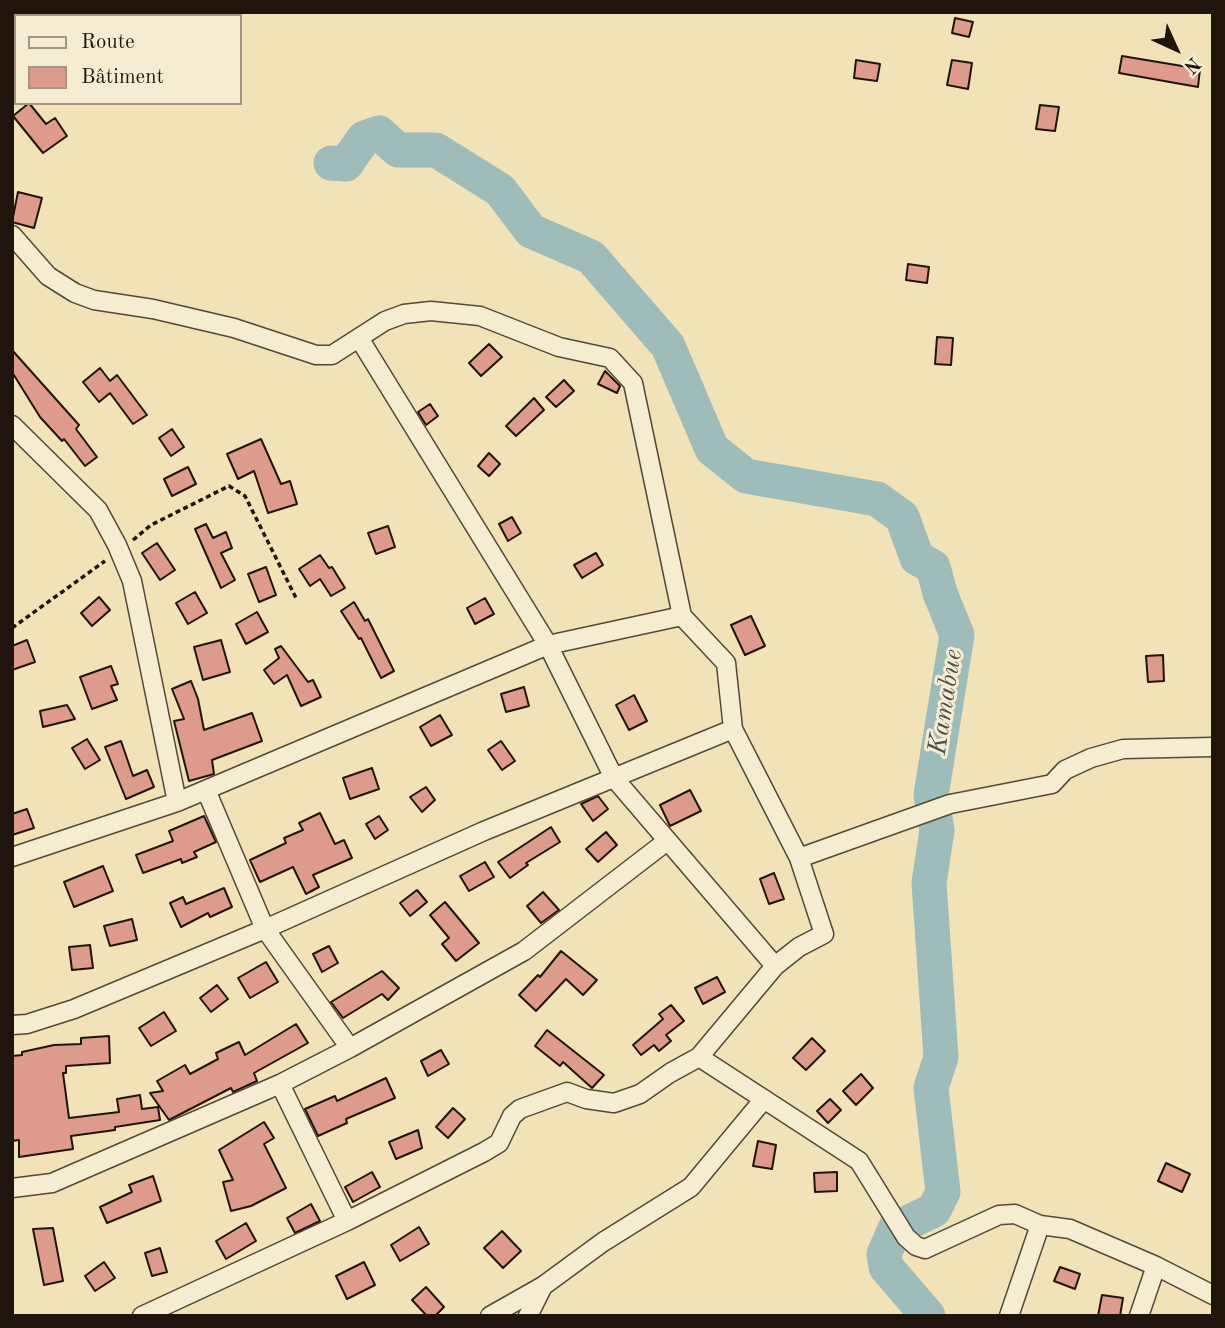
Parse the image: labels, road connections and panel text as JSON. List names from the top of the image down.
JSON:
{
  "water": ["Kamabue"],
  "legend": ["Route", "Bâtiment"],
  "north": "bottom right"
}
